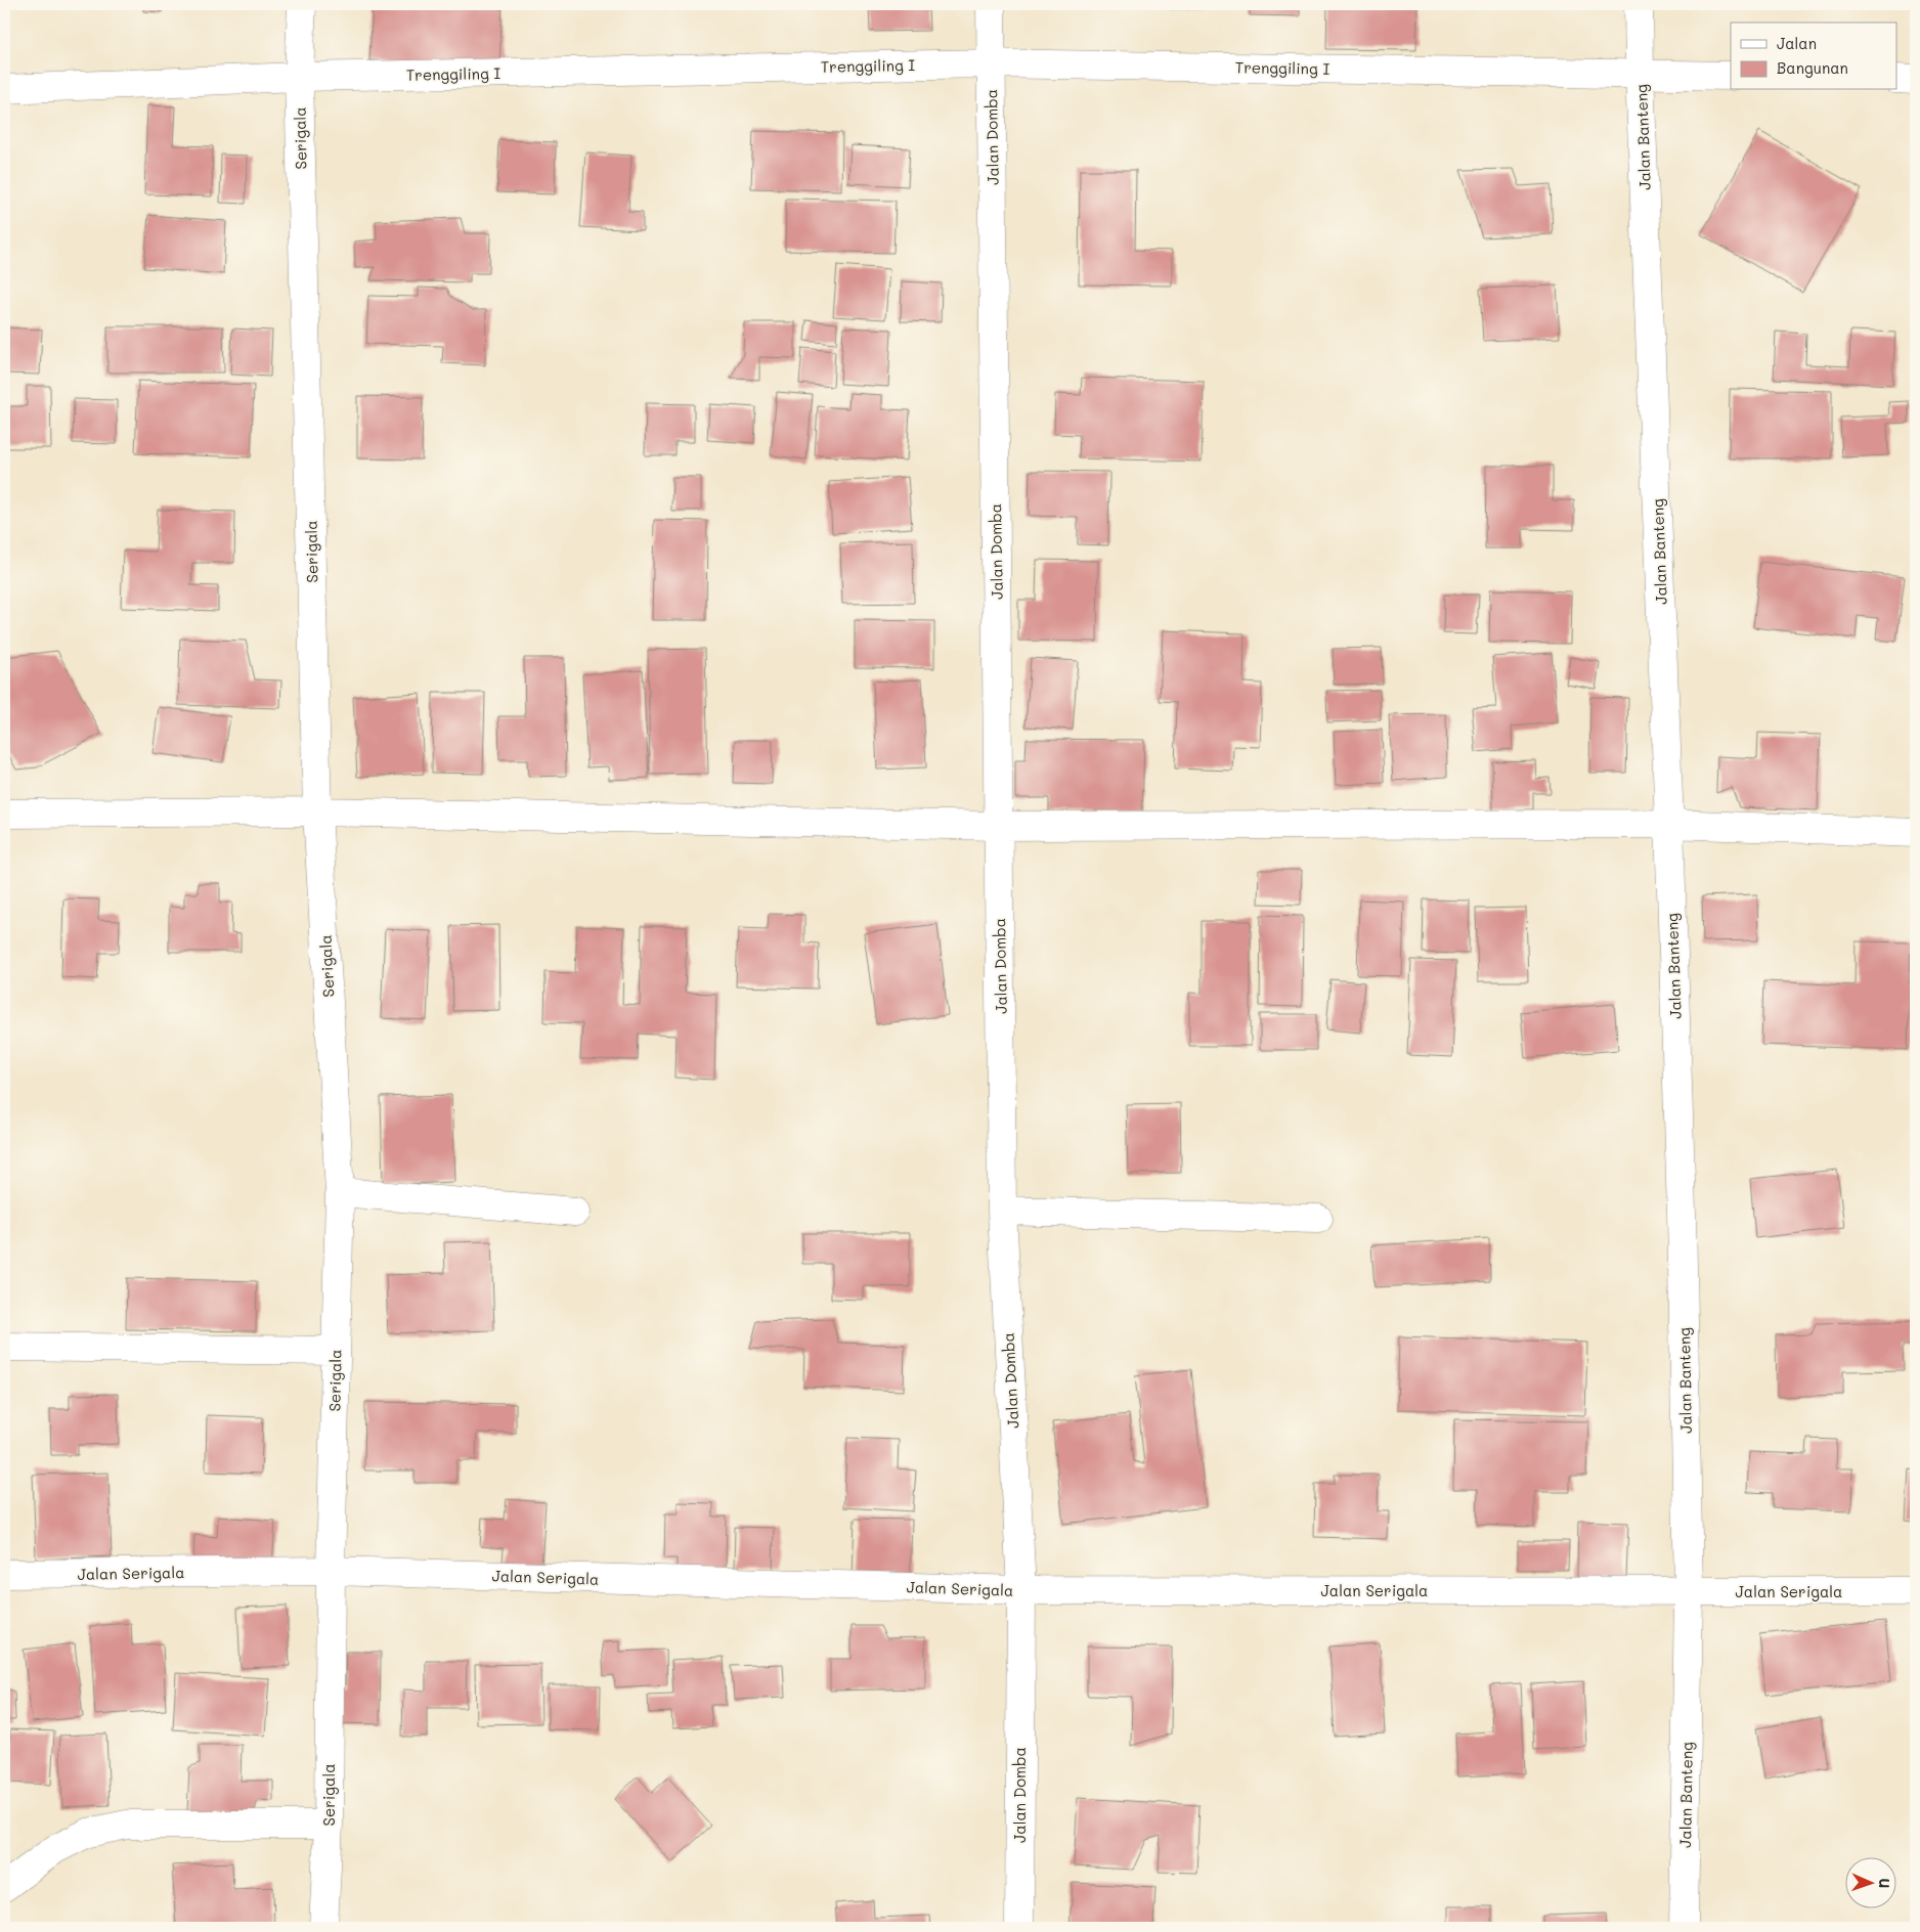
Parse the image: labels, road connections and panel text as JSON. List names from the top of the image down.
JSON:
{
  "streets": {
    "street": [
      "Trenggiling I",
      "Jalan Domba",
      "Jalan Banteng",
      "Serigala",
      "Jalan Serigala"
    ]
  },
  "crossings": [
    ["Trenggiling I", "Jalan Domba"],
    ["Trenggiling I", "Jalan Banteng"],
    ["Trenggiling I", "Serigala"],
    ["Jalan Domba", "Jalan Serigala"],
    ["Jalan Banteng", "Jalan Serigala"],
    ["Serigala", "Jalan Serigala"]
  ],
  "legend": ["Jalan", "Bangunan"],
  "north": "right"
}
